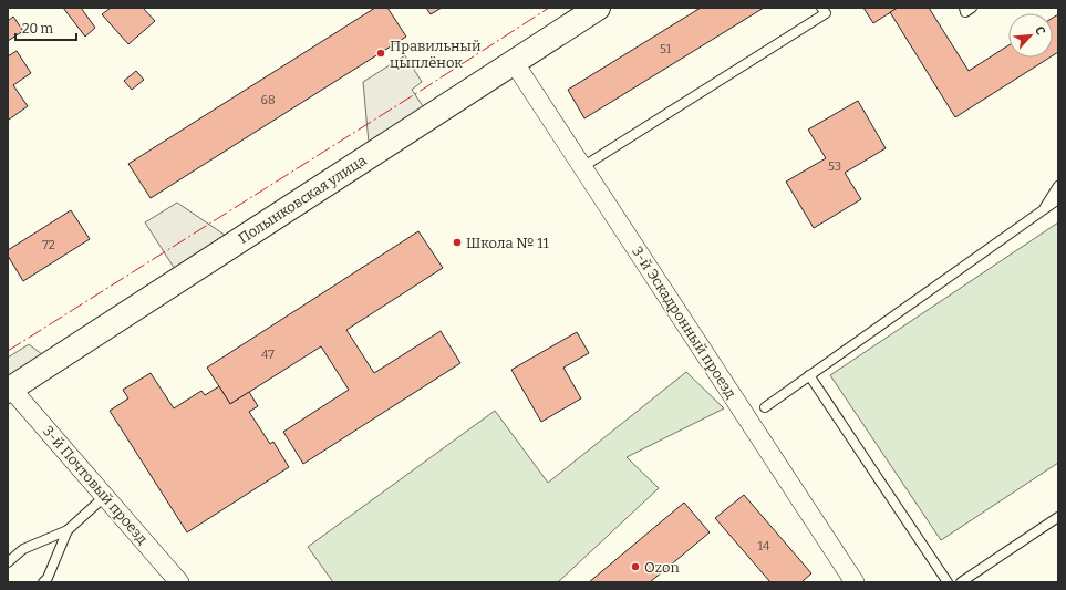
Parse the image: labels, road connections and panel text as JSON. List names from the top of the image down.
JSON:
{
  "streets": {
    "street": ["Полынковская улица", "3-й Эскадронный проезд", "3-й Почтовый проезд"]
  },
  "crossings": [
    ["Полынковская улица", "3-й Эскадронный проезд"],
    ["Полынковская улица", "3-й Почтовый проезд"]
  ],
  "places": ["Правильный цыплёнок", "Школа № 11", "Ozon"],
  "house_numbers": [
    "51",
    "68",
    "53",
    "72",
    "47",
    "14"
  ],
  "scale_bar": "20 m",
  "north": "top right"
}
